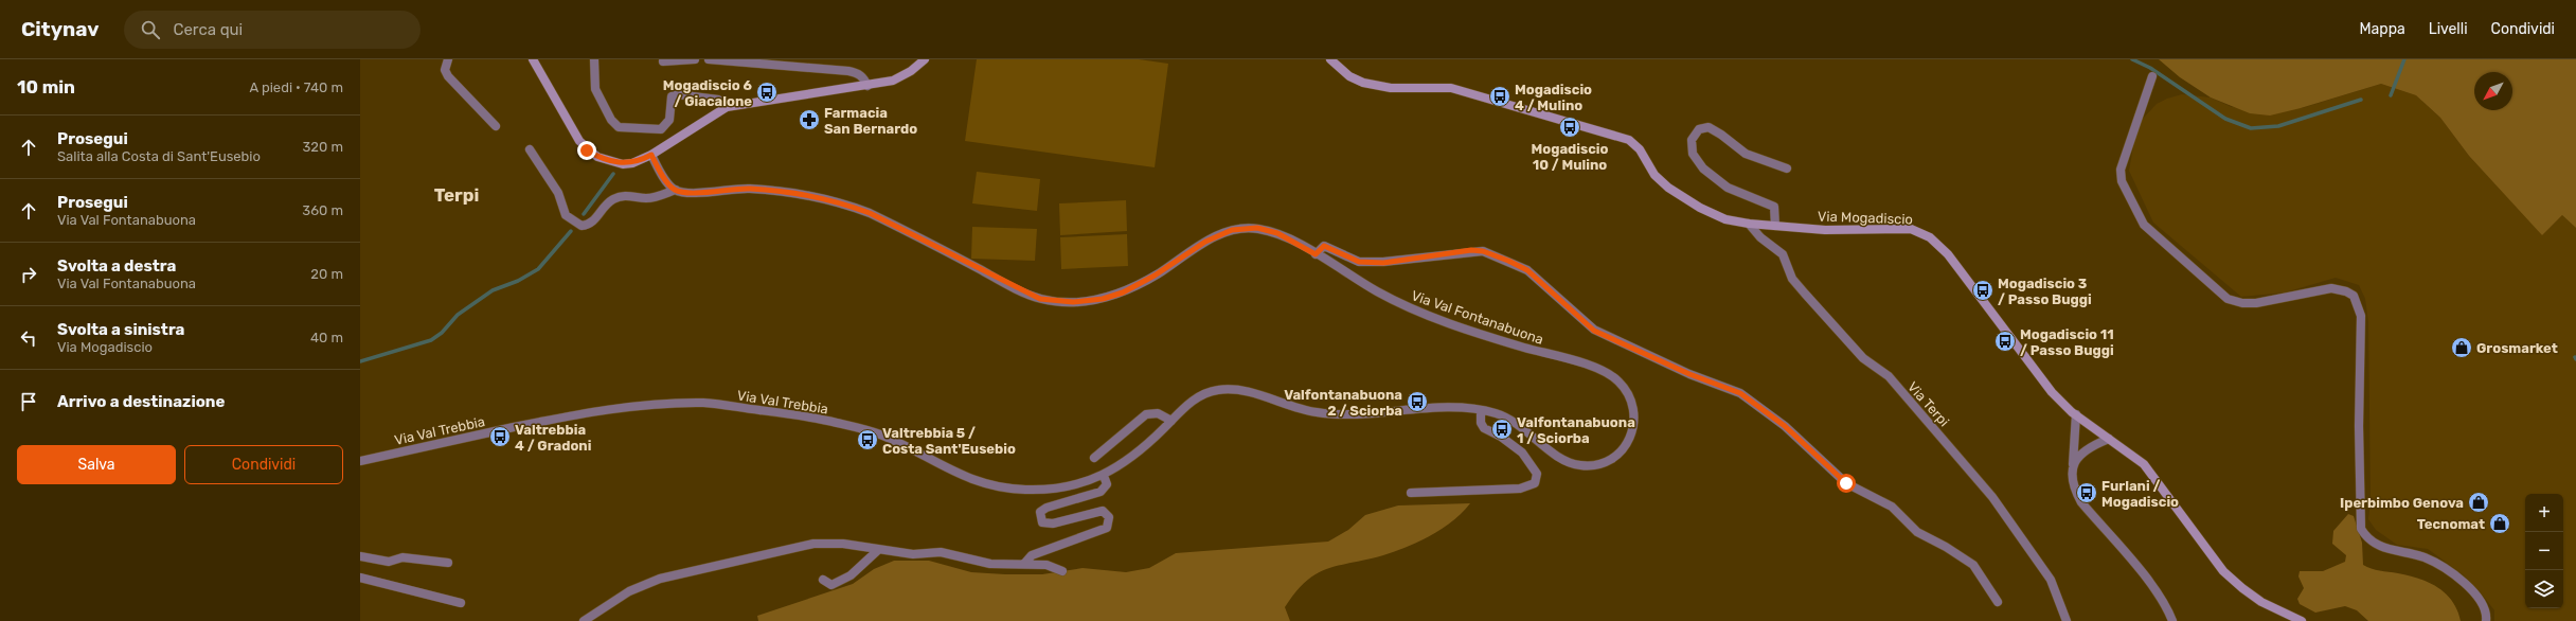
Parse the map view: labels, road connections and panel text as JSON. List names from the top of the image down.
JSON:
{
  "streets": {
    "street": [
      "Via Mogadiscio",
      "Via Val Fontanabuona",
      "Via Val Trebbia",
      "Via Terpi"
    ]
  },
  "crossings": [
    ["Via Mogadiscio", "Via Terpi"],
    ["Via Val Fontanabuona", "Via Val Trebbia"]
  ],
  "districts": ["Terpi"],
  "places": {
    "bus stop": [
      "Mogadiscio 6 / Giacalone",
      "Mogadiscio 4 / Mulino",
      "Mogadiscio 10 / Mulino",
      "Mogadiscio 3 / Passo Buggi",
      "Mogadiscio 11 / Passo Buggi",
      "Valfontanabuona 2 / Sciorba",
      "Valfontanabuona 1 / Sciorba",
      "Valtrebbia 4 / Gradoni",
      "Valtrebbia 5 / Costa Sant'Eusebio",
      "Furlani / Mogadiscio"
    ],
    "pharmacy": ["Farmacia San Bernardo"],
    "shop": ["Grosmarket", "Iperbimbo Genova", "Tecnomat"]
  },
  "north": "bottom left",
  "page": {
    "header": "Citynav",
    "search": "Cerca qui",
    "nav": ["Mappa", "Livelli", "Condividi"],
    "heading": ["10 min", "A piedi · 740 m"],
    "list": [
      ["Prosegui", "Salita alla Costa di Sant'Eusebio", "320 m"],
      ["Prosegui", "Via Val Fontanabuona", "360 m"],
      ["Svolta a destra", "Via Val Fontanabuona", "20 m"],
      ["Svolta a sinistra", "Via Mogadiscio", "40 m"],
      "Arrivo a destinazione"
    ],
    "buttons": ["Salva", "Condividi"],
    "map_buttons": ["+", "−"]
  }
}
